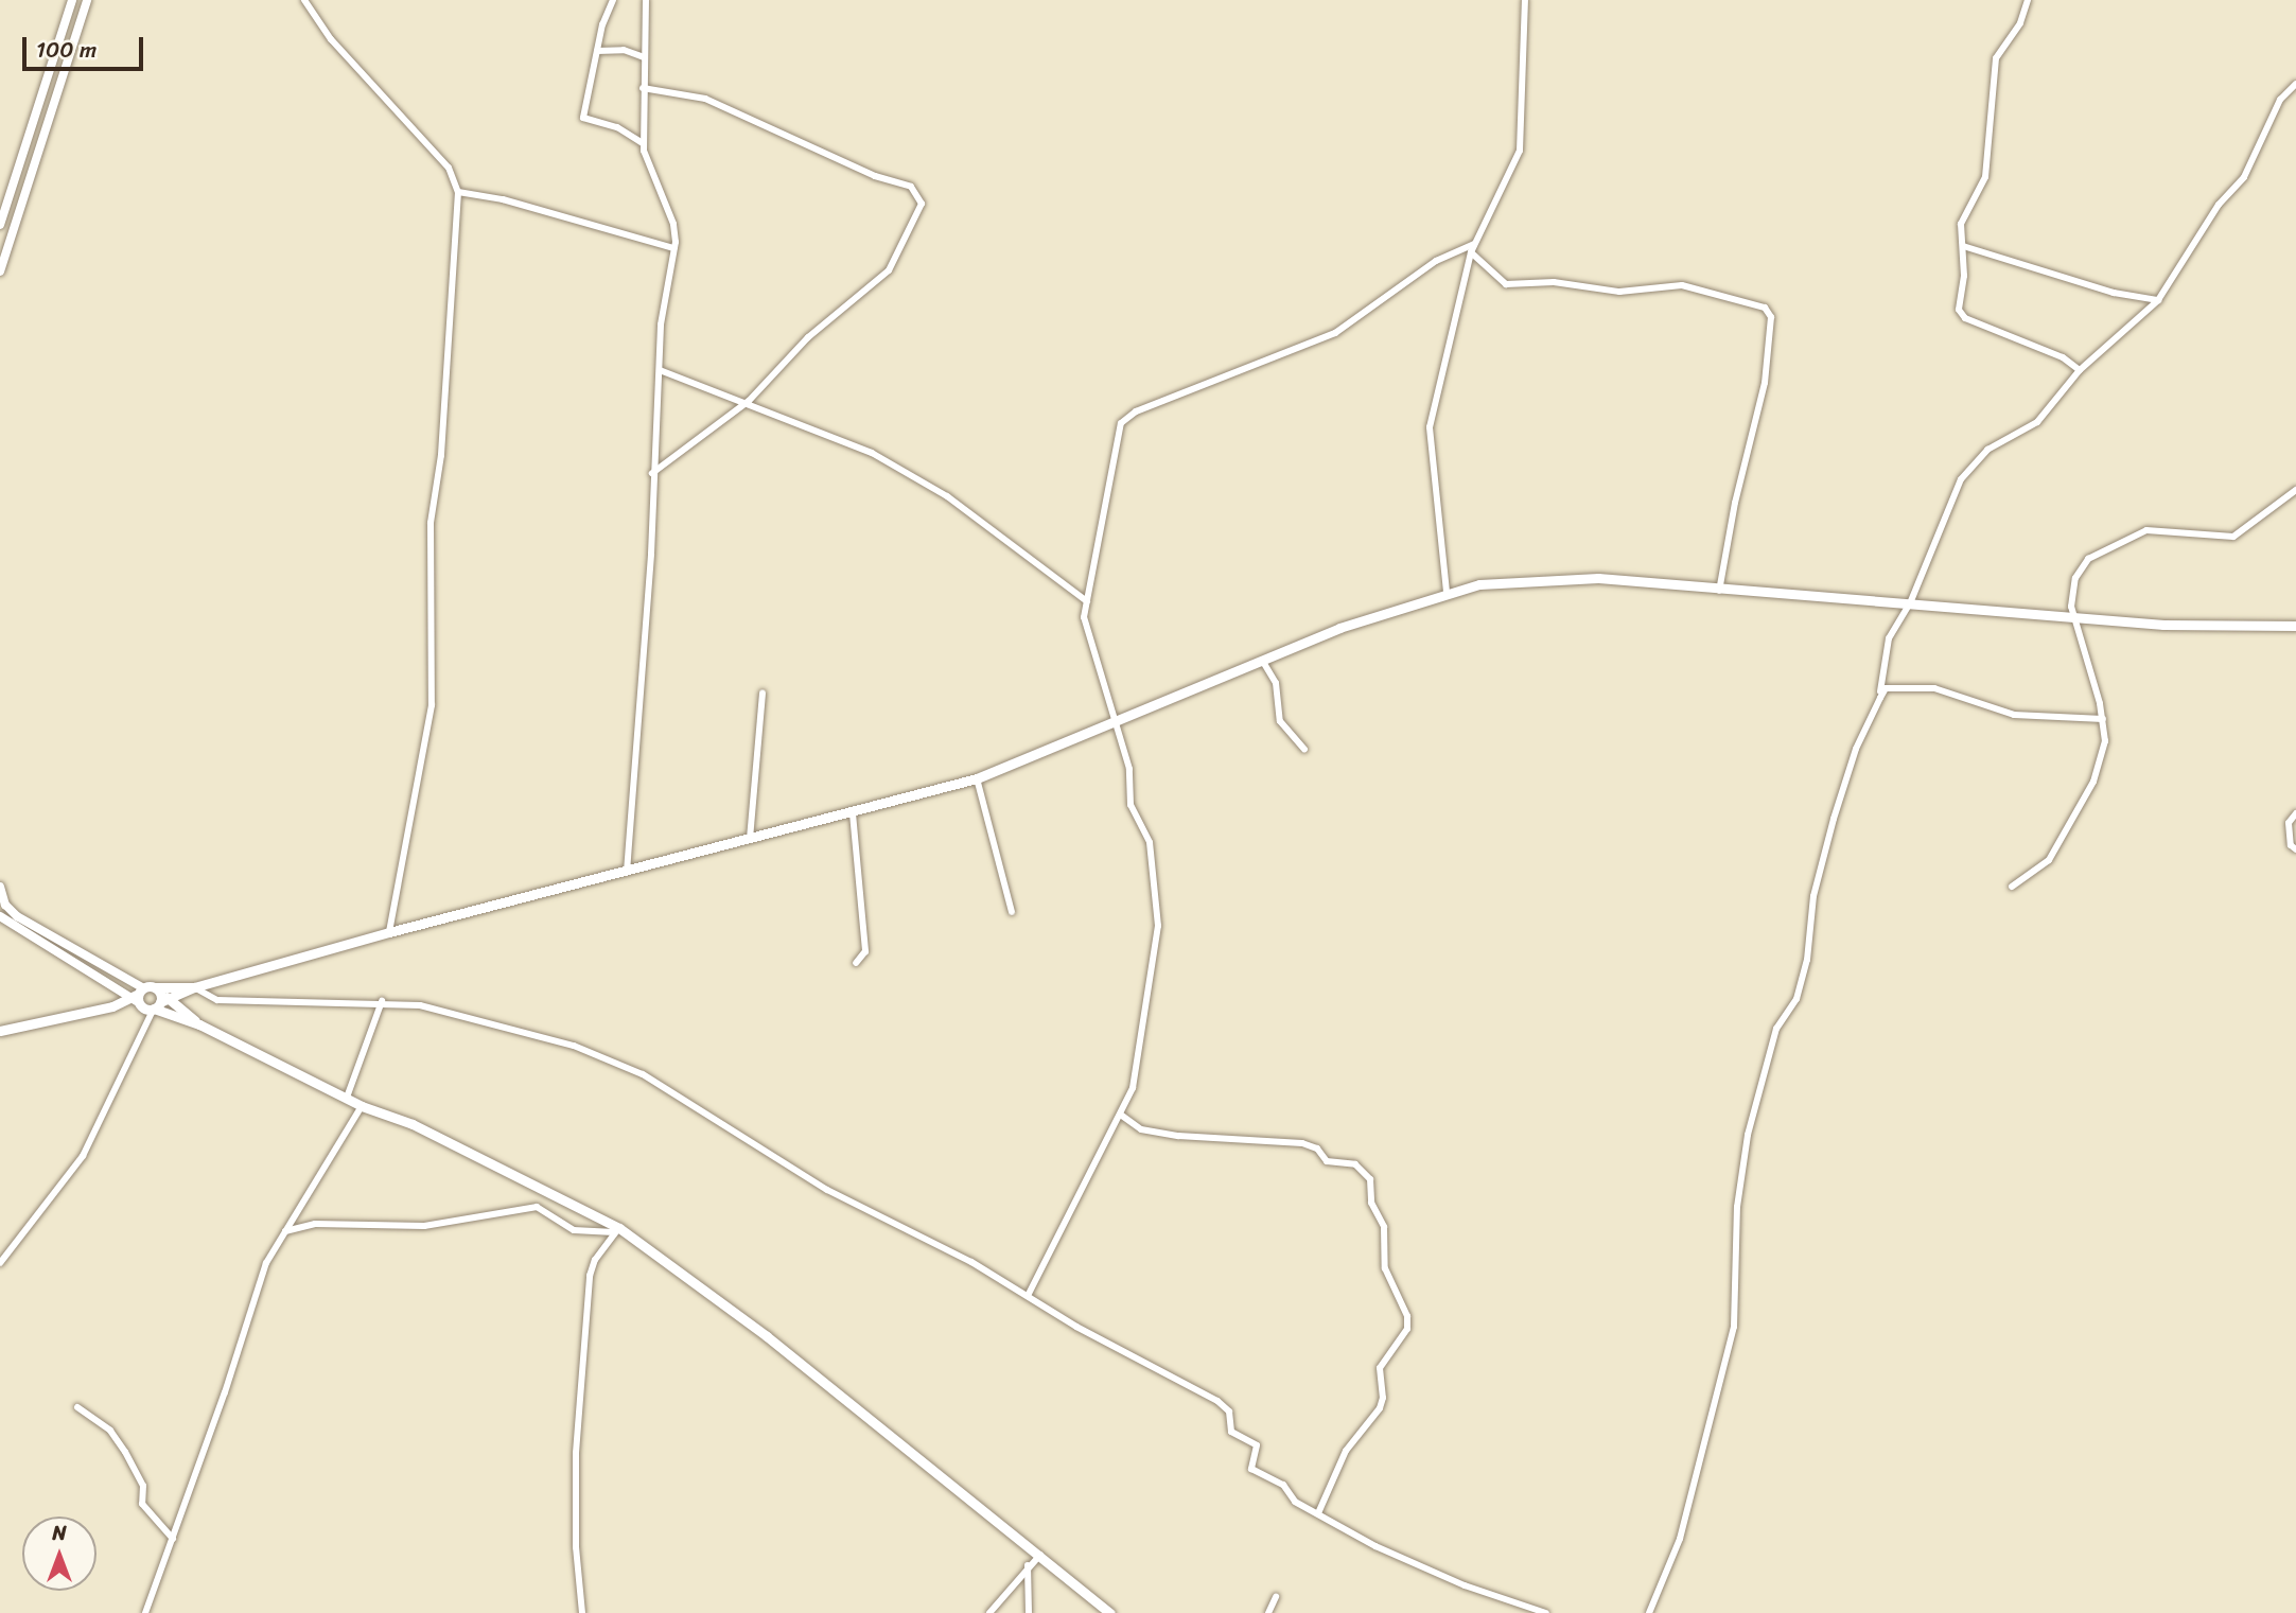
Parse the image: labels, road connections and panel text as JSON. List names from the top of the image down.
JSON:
{
  "scale_bar": "100 m",
  "north": "top"
}
